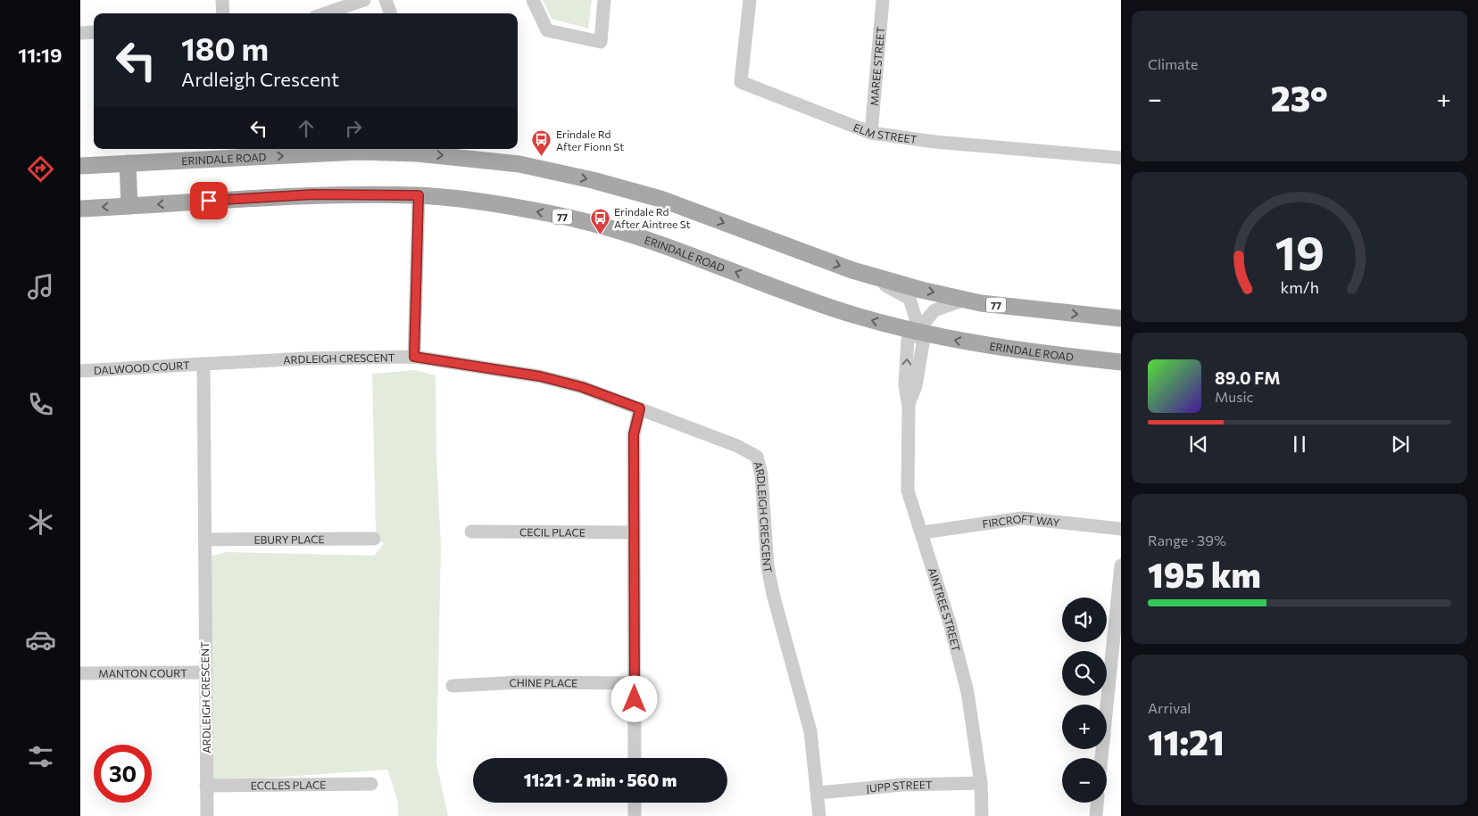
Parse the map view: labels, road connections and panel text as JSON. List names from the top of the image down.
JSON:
{
  "streets": {
    "main road": ["ERINDALE ROAD", "77"],
    "street": [
      "MAREE STREET",
      "ELM STREET",
      "ARDLEIGH CRESCENT",
      "DALWOOD COURT",
      "FIRCROFT WAY",
      "CECIL PLACE",
      "EBURY PLACE",
      "AINTREE STREET",
      "MANTON COURT",
      "CHINE PLACE",
      "ECCLES PLACE",
      "JUPP STREET"
    ]
  },
  "crossings": [
    ["MAREE STREET", "ELM STREET"],
    ["ERINDALE ROAD", "AINTREE STREET"],
    ["ARDLEIGH CRESCENT", "DALWOOD COURT"],
    ["ARDLEIGH CRESCENT", "EBURY PLACE"],
    ["ARDLEIGH CRESCENT", "MANTON COURT"],
    ["ARDLEIGH CRESCENT", "ECCLES PLACE"],
    ["ARDLEIGH CRESCENT", "JUPP STREET"],
    ["FIRCROFT WAY", "AINTREE STREET"],
    ["AINTREE STREET", "JUPP STREET"]
  ],
  "places": {
    "bus stop": ["Erindale Rd After Fionn St", "Erindale Rd After Aintree St"]
  },
  "page": {
    "tabs": "11:19",
    "tile": [
      "Climate",
      ["Range · 39%", "195 km"],
      ["Arrival", "11:21"]
    ],
    "turn": ["180 m", "Ardleigh Crescent"],
    "heat": ["−", "23°", "+"],
    "song": ["89.0 FM", "Music"],
    "map_buttons": ["+", "−"],
    "limit": "30",
    "trip": "11:21 · 2 min · 560 m",
    "gauge": ["19", "km/h"]
  }
}
